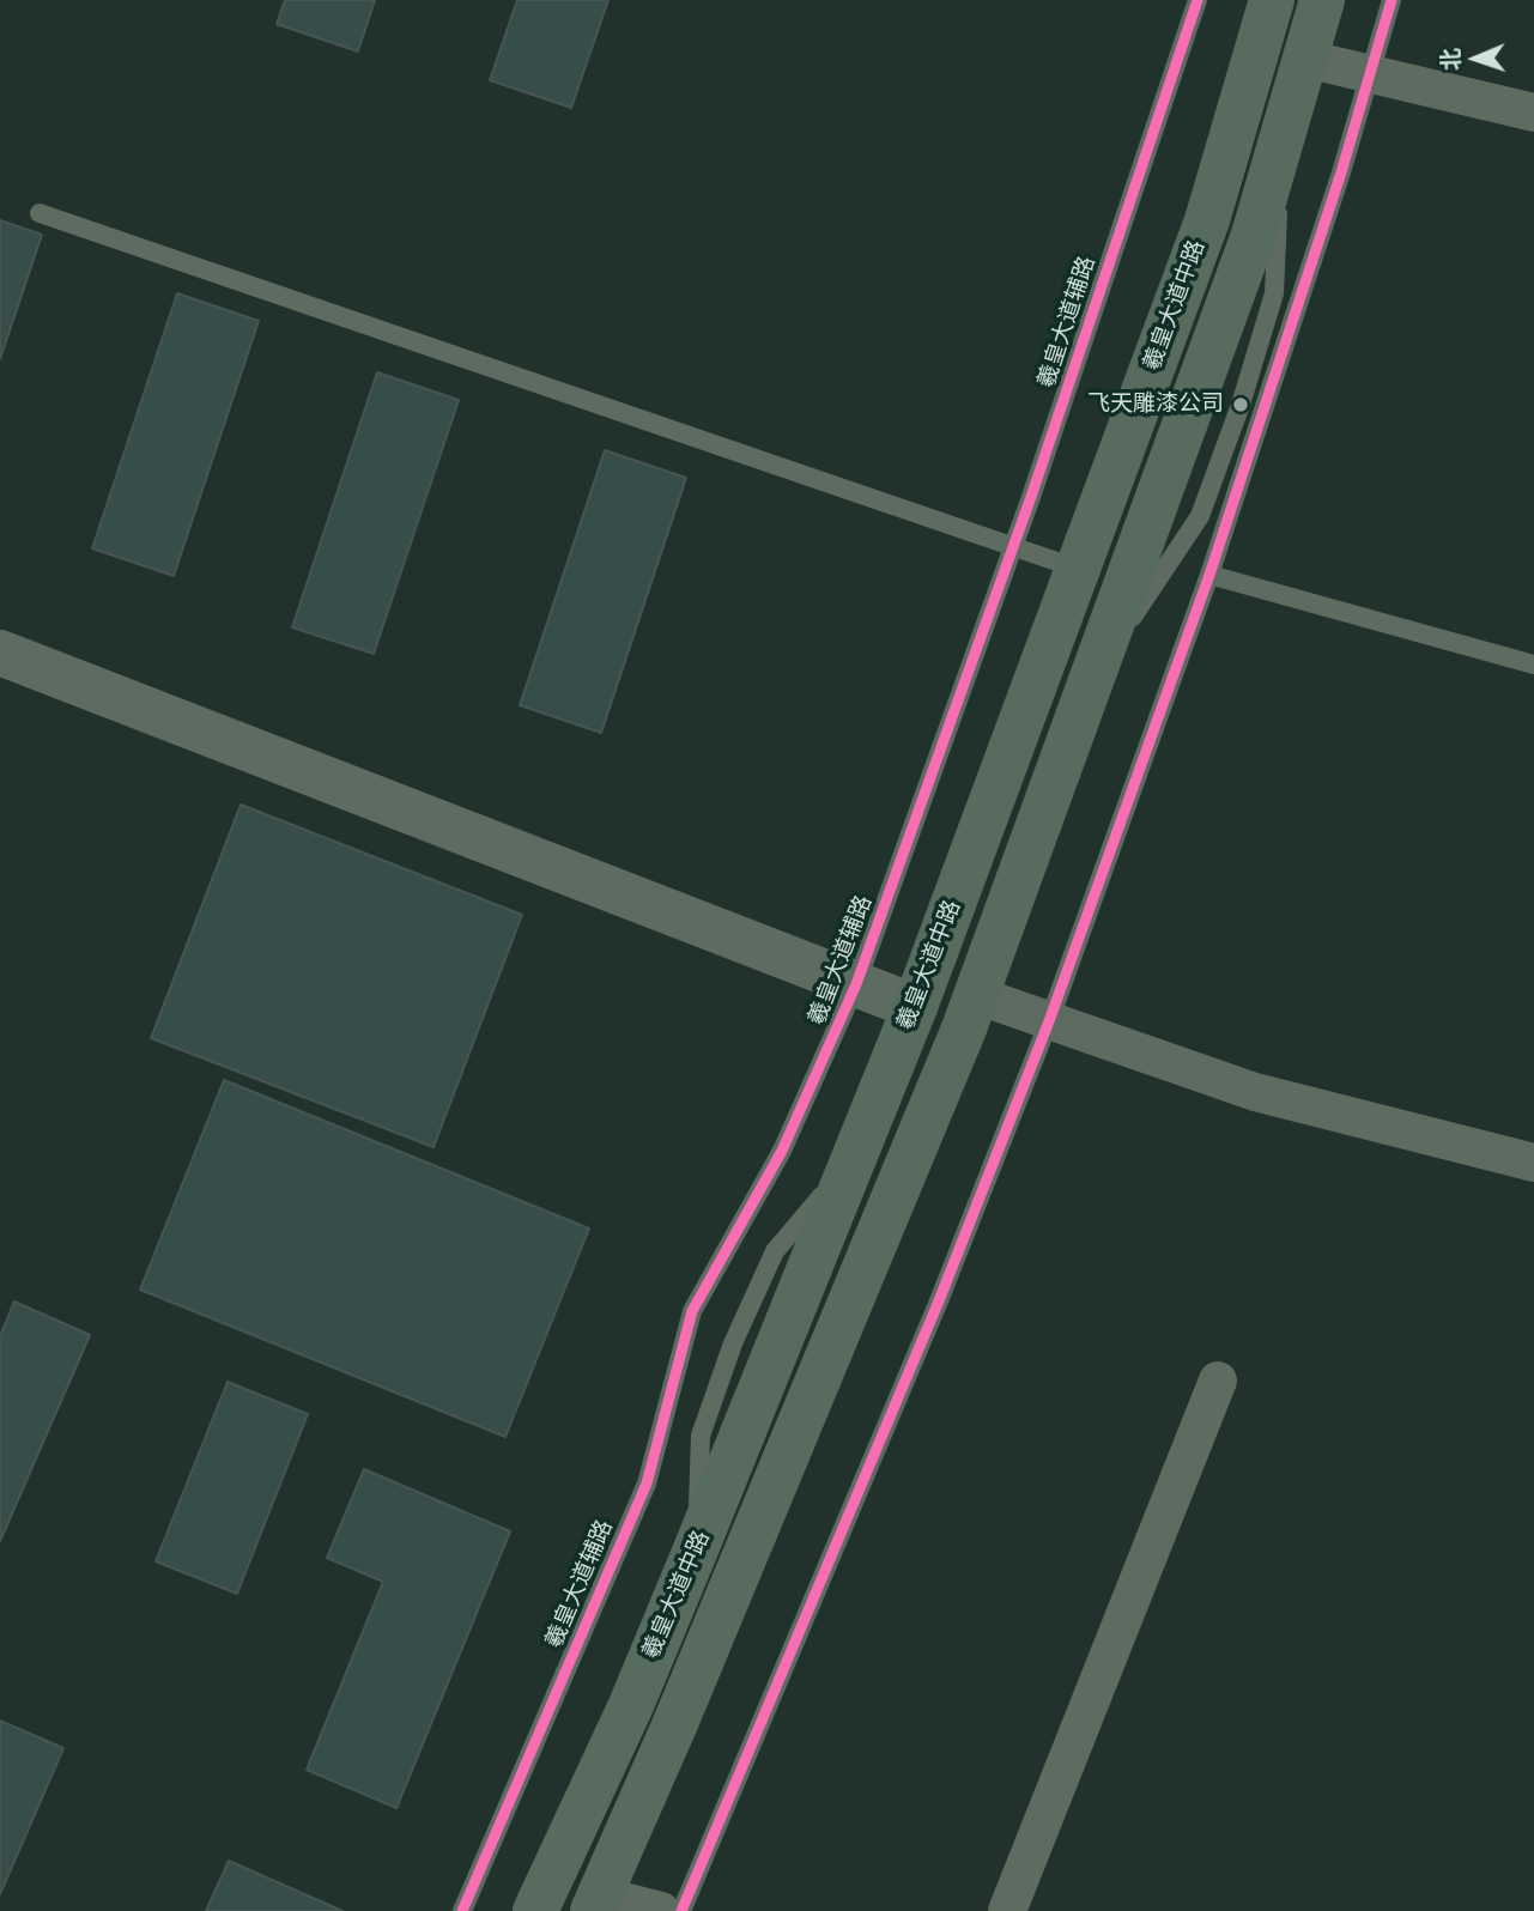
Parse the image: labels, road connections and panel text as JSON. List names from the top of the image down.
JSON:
{
  "streets": {
    "main road": ["羲皇大道中路"],
    "lane": ["羲皇大道辅路"]
  },
  "places": ["飞天雕漆公司"],
  "north": "left"
}
